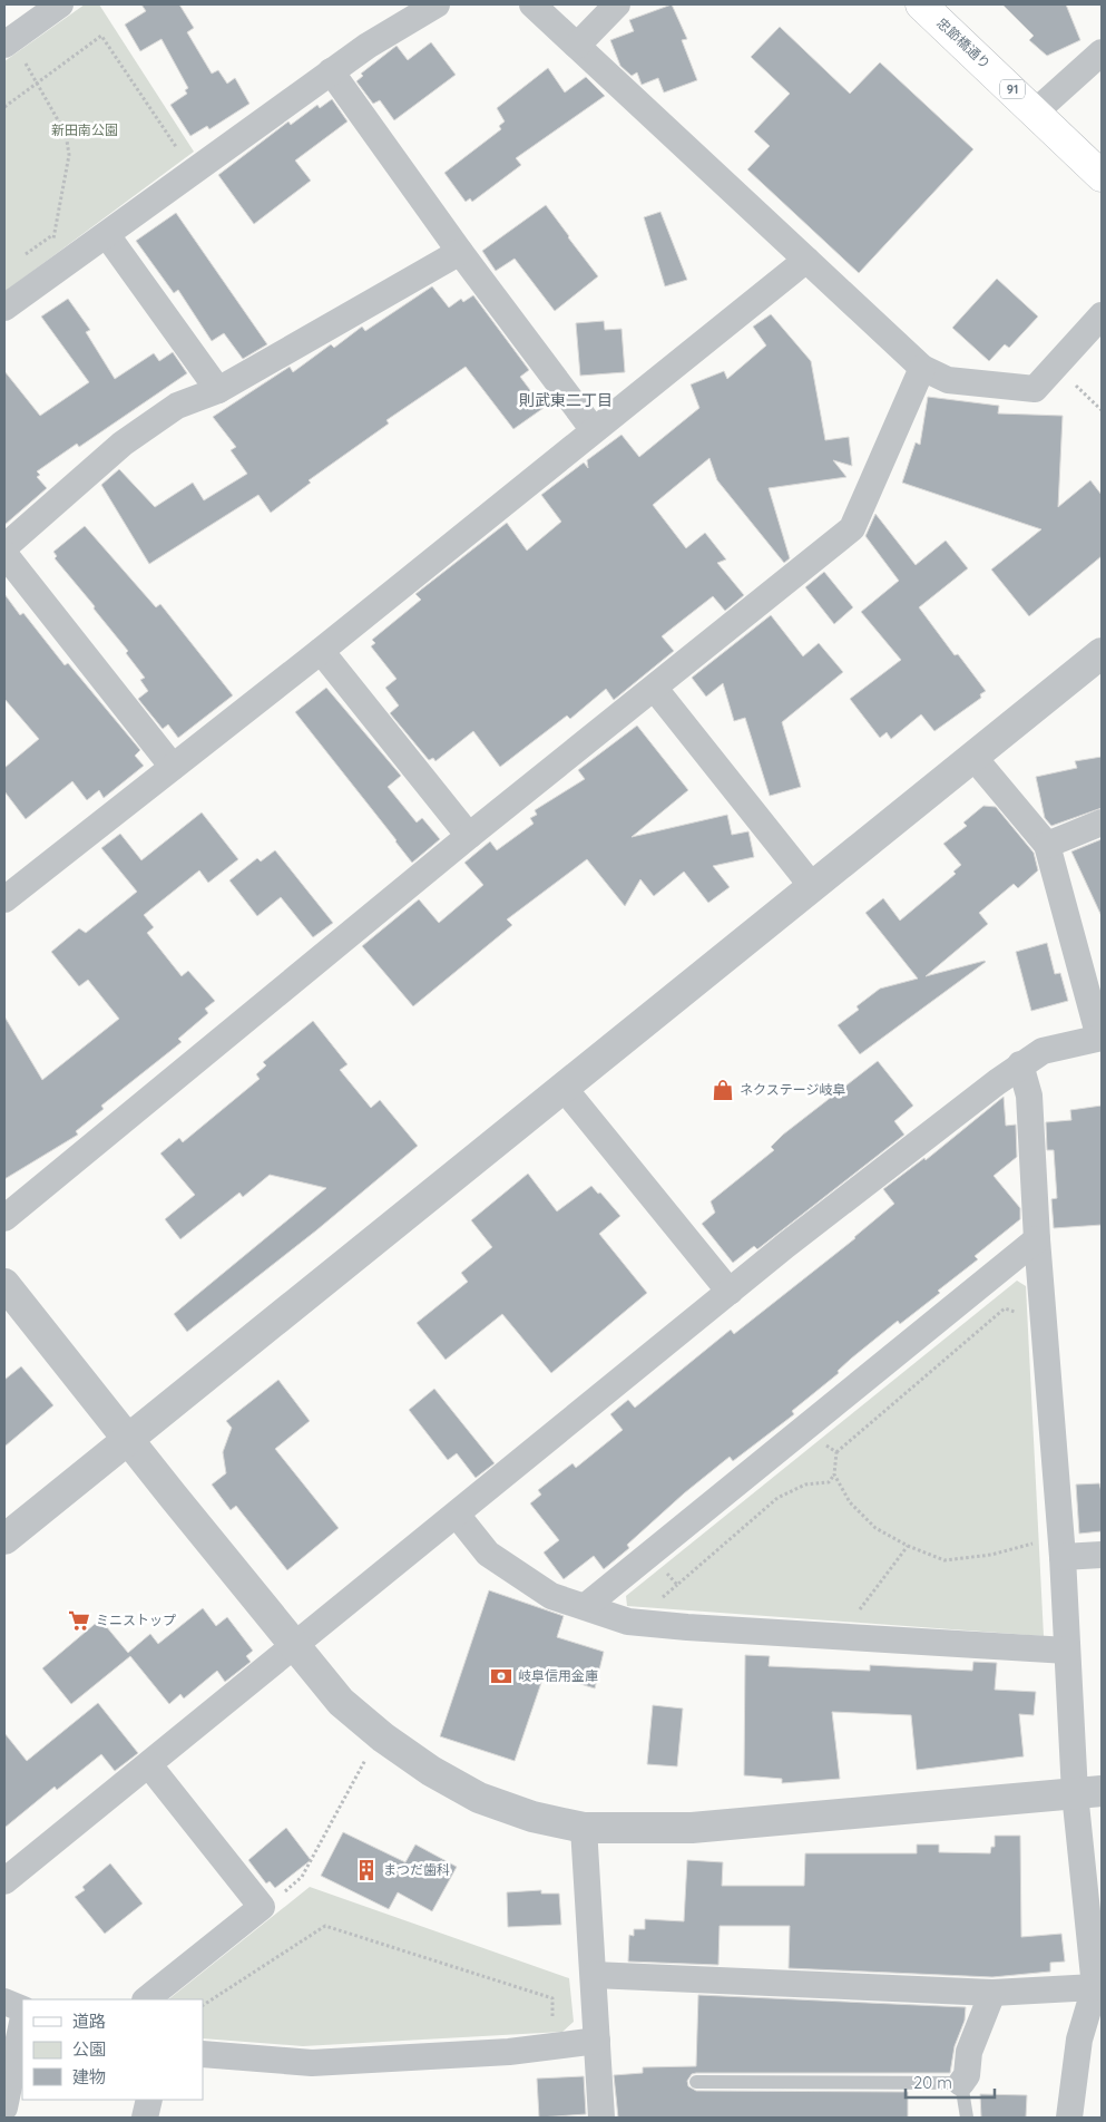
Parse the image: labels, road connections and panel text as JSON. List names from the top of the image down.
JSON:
{
  "streets": {
    "main road": ["忠節橋通り", "91"]
  },
  "districts": ["則武東二丁目"],
  "parks": ["新田南公園"],
  "places": {
    "shop": ["ネクステージ岐阜"],
    "supermarket": ["ミニストップ"],
    "bank": ["岐阜信用金庫"],
    "building": ["まつだ歯科"]
  },
  "legend": ["道路", "公園", "建物"],
  "scale_bar": "20 m"
}
